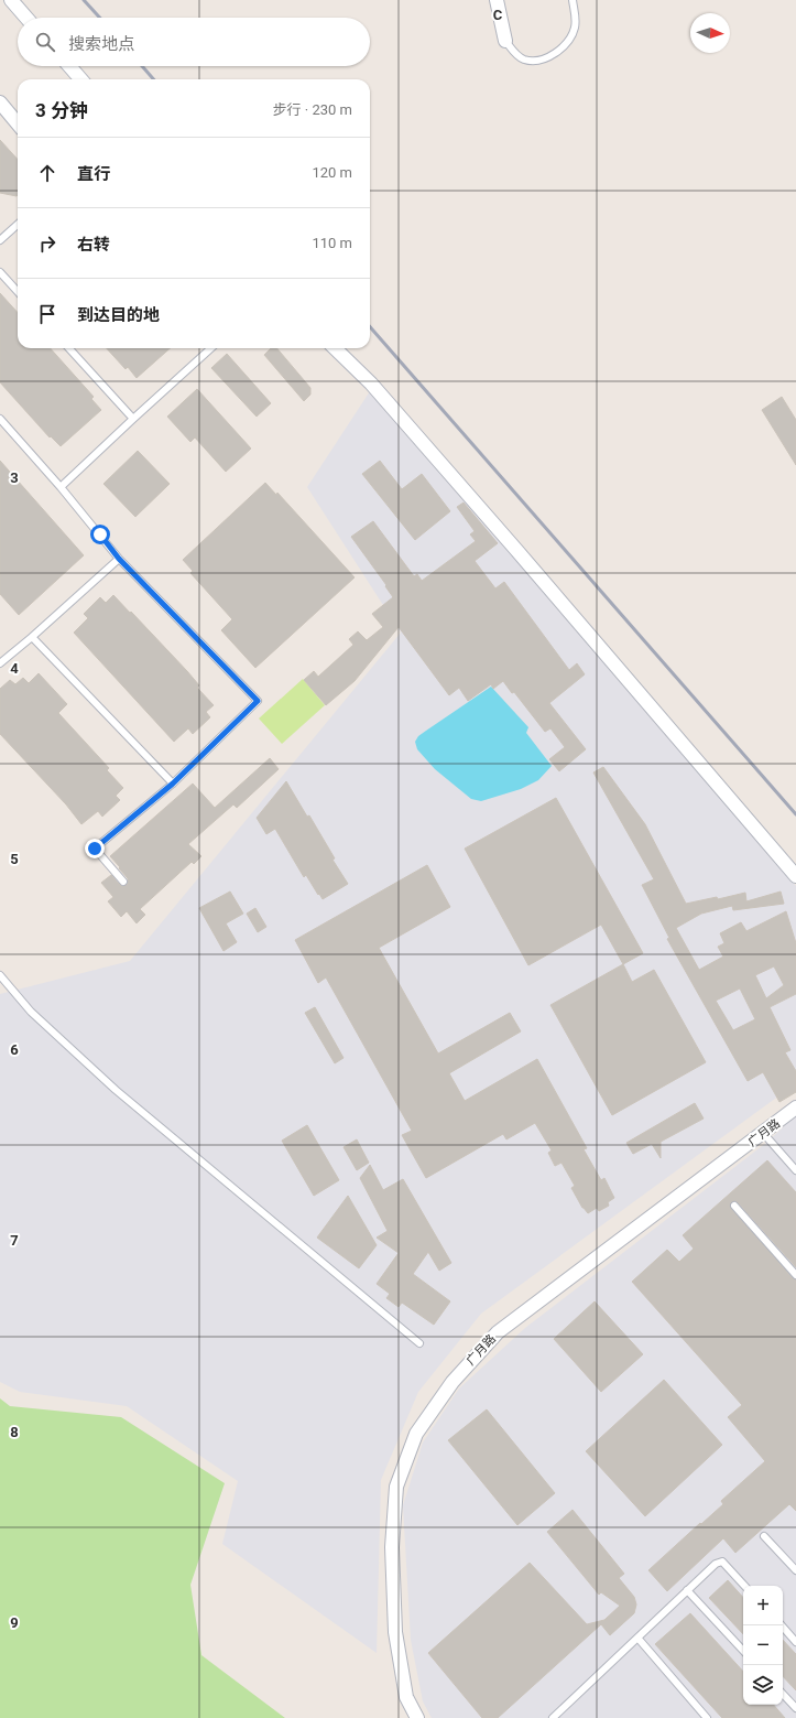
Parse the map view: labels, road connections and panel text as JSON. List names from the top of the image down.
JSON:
{
  "streets": {
    "street": ["广月路"]
  },
  "north": "right",
  "page": {
    "search": "搜索地点",
    "heading": ["3 分钟", "步行 · 230 m"],
    "list": [
      ["直行", "120 m"],
      ["右转", "110 m"],
      "到达目的地"
    ],
    "map_buttons": ["+", "−"]
  },
  "grid": {
    "columns": ["C"],
    "rows": [
      "3",
      "4",
      "5",
      "6",
      "7",
      "8",
      "9"
    ]
  }
}
